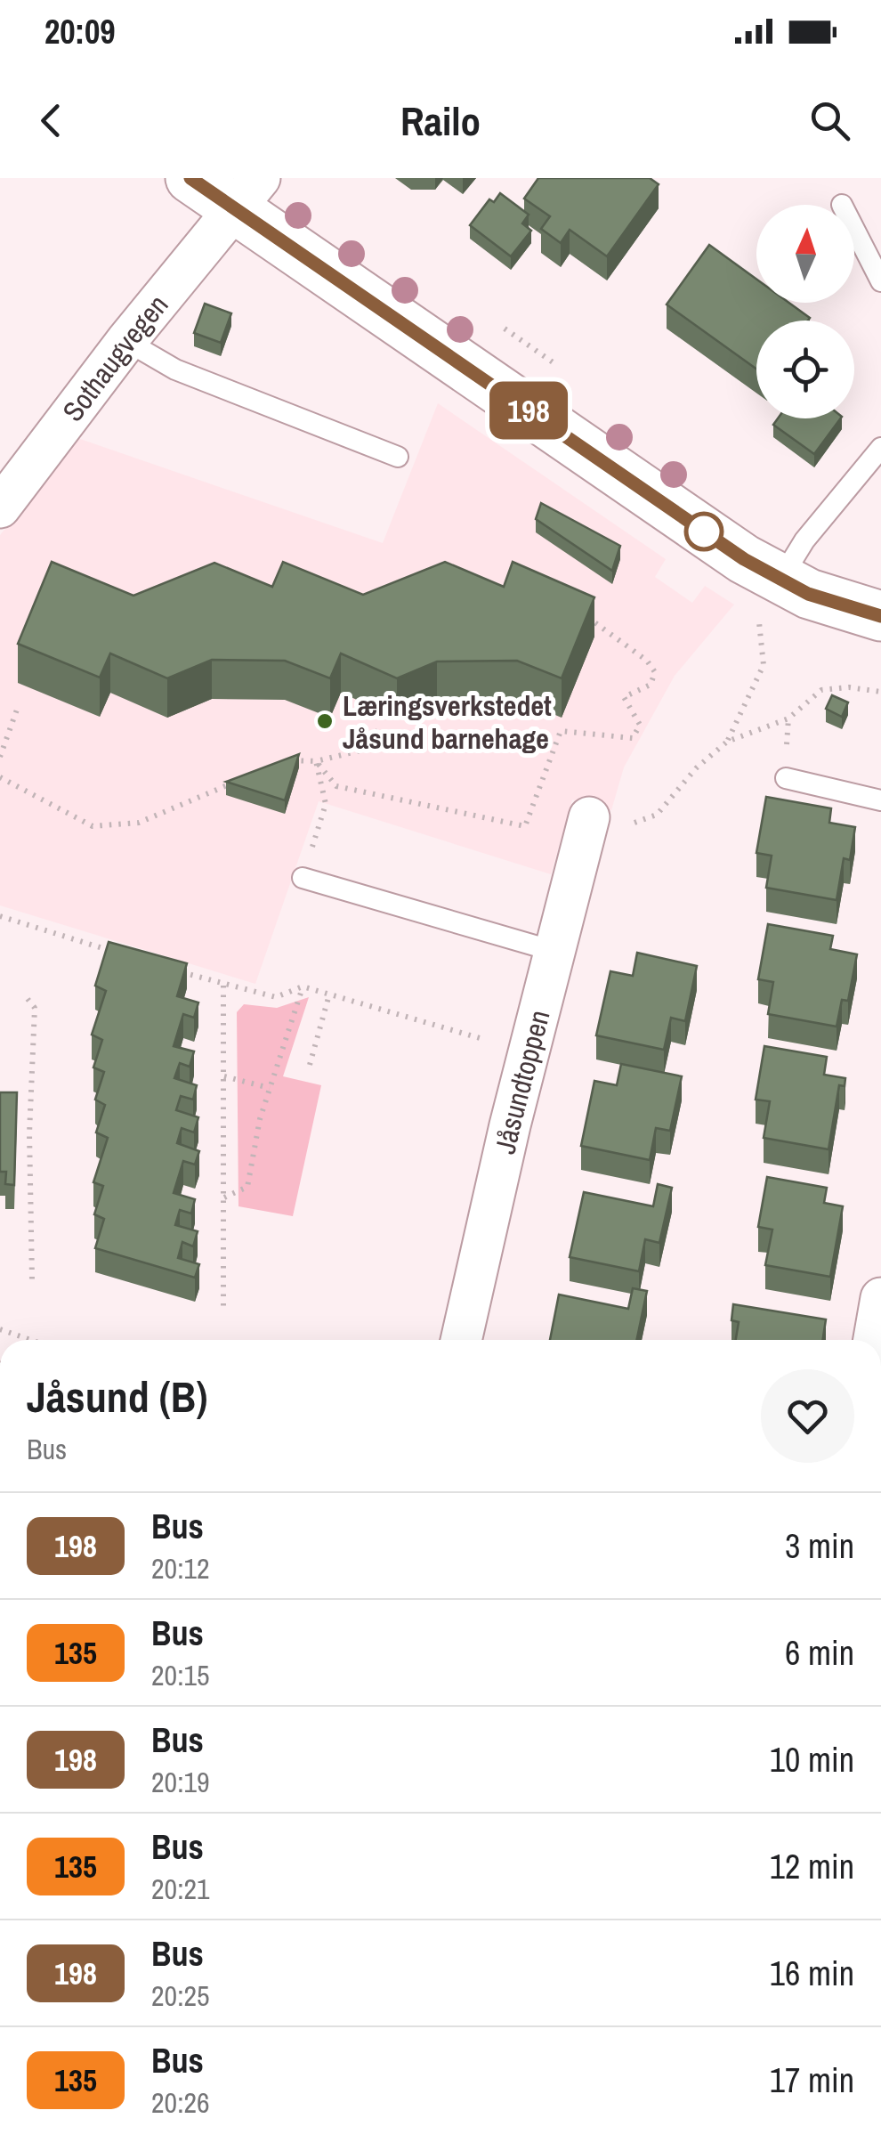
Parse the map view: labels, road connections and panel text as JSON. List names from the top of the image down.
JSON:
{
  "streets": {
    "street": ["Sothaugvegen", "Jåsundtoppen"]
  },
  "places": ["Læringsverkstedet Jåsund barnehage"],
  "lines": ["bus line 198"],
  "north": "top",
  "page": {
    "status": "20:09",
    "header": "Railo",
    "on_map": "198",
    "heading": ["Jåsund (B)", "Bus"],
    "list": [
      {
        "mark": "198",
        "name": "Bus",
        "note": "20:12",
        "value": "3 min"
      },
      {
        "mark": "135",
        "name": "Bus",
        "note": "20:15",
        "value": "6 min"
      },
      {
        "mark": "198",
        "name": "Bus",
        "note": "20:19",
        "value": "10 min"
      },
      {
        "mark": "135",
        "name": "Bus",
        "note": "20:21",
        "value": "12 min"
      },
      {
        "mark": "198",
        "name": "Bus",
        "note": "20:25",
        "value": "16 min"
      },
      {
        "mark": "135",
        "name": "Bus",
        "note": "20:26",
        "value": "17 min"
      }
    ]
  }
}
